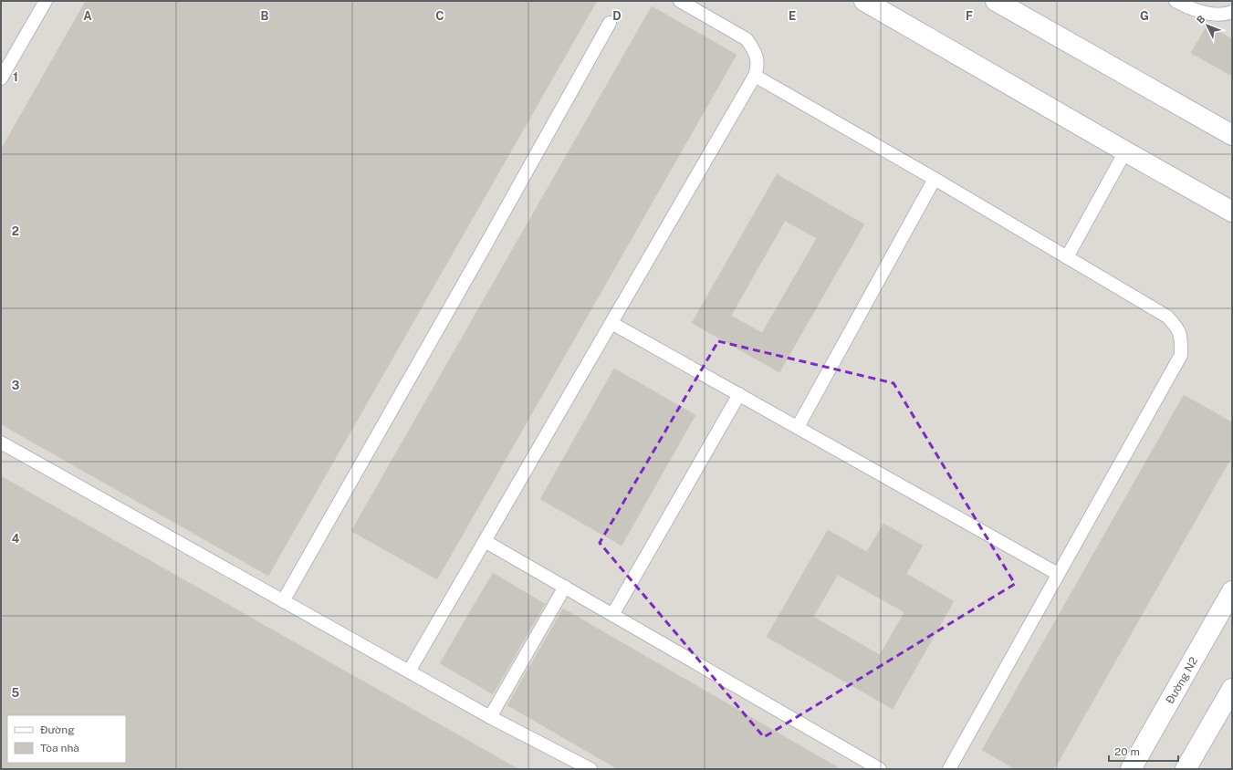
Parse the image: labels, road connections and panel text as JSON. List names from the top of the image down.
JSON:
{
  "streets": {
    "street": ["Đường N2"]
  },
  "legend": ["Đường", "Tòa nhà"],
  "scale_bar": "20 m",
  "north": "top left",
  "grid": {
    "columns": [
      "A",
      "B",
      "C",
      "D",
      "E",
      "F",
      "G"
    ],
    "rows": [
      "1",
      "2",
      "3",
      "4",
      "5"
    ]
  }
}
